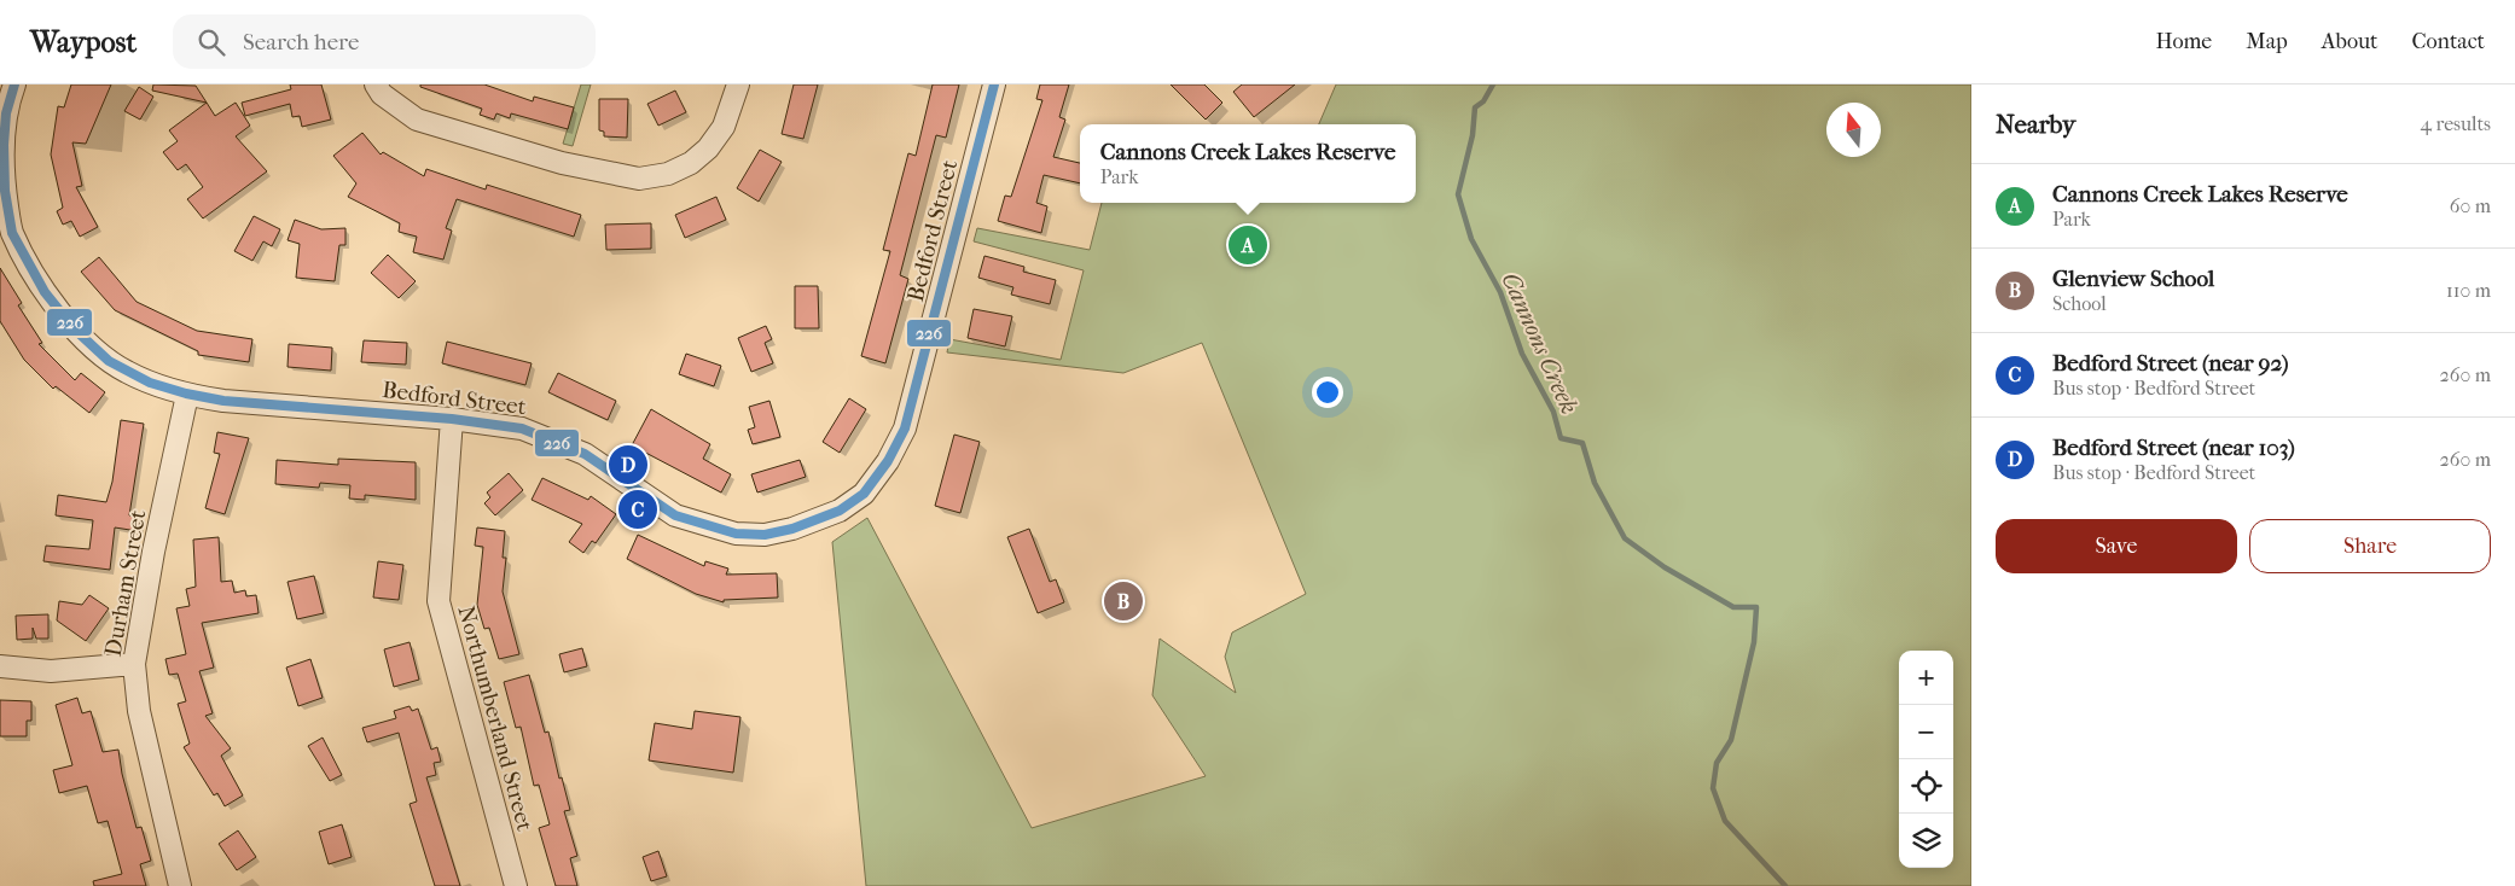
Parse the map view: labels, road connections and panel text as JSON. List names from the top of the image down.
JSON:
{
  "streets": {
    "street": ["Bedford Street", "Durham Street", "Northumberland Street"]
  },
  "crossings": [
    ["Bedford Street", "Durham Street"],
    ["Bedford Street", "Northumberland Street"]
  ],
  "water": ["Cannons Creek"],
  "lines": ["transit line 226"],
  "north": "top",
  "page": {
    "header": "Waypost",
    "search": "Search here",
    "nav": [
      "Home",
      "Map",
      "About",
      "Contact"
    ],
    "heading": ["Nearby", "4 results"],
    "popup": ["Cannons Creek Lakes Reserve", "Park"],
    "list": [
      {
        "mark": "A",
        "name": "Cannons Creek Lakes Reserve",
        "note": "Park",
        "value": "60 m"
      },
      {
        "mark": "B",
        "name": "Glenview School",
        "note": "School",
        "value": "110 m"
      },
      {
        "mark": "C",
        "name": "Bedford Street (near 92)",
        "note": "Bus stop · Bedford Street",
        "value": "260 m"
      },
      {
        "mark": "D",
        "name": "Bedford Street (near 103)",
        "note": "Bus stop · Bedford Street",
        "value": "260 m"
      }
    ],
    "pins": [
      "A",
      "D",
      "C",
      "B"
    ],
    "buttons": ["Save", "Share"],
    "map_buttons": ["+", "−"]
  }
}
